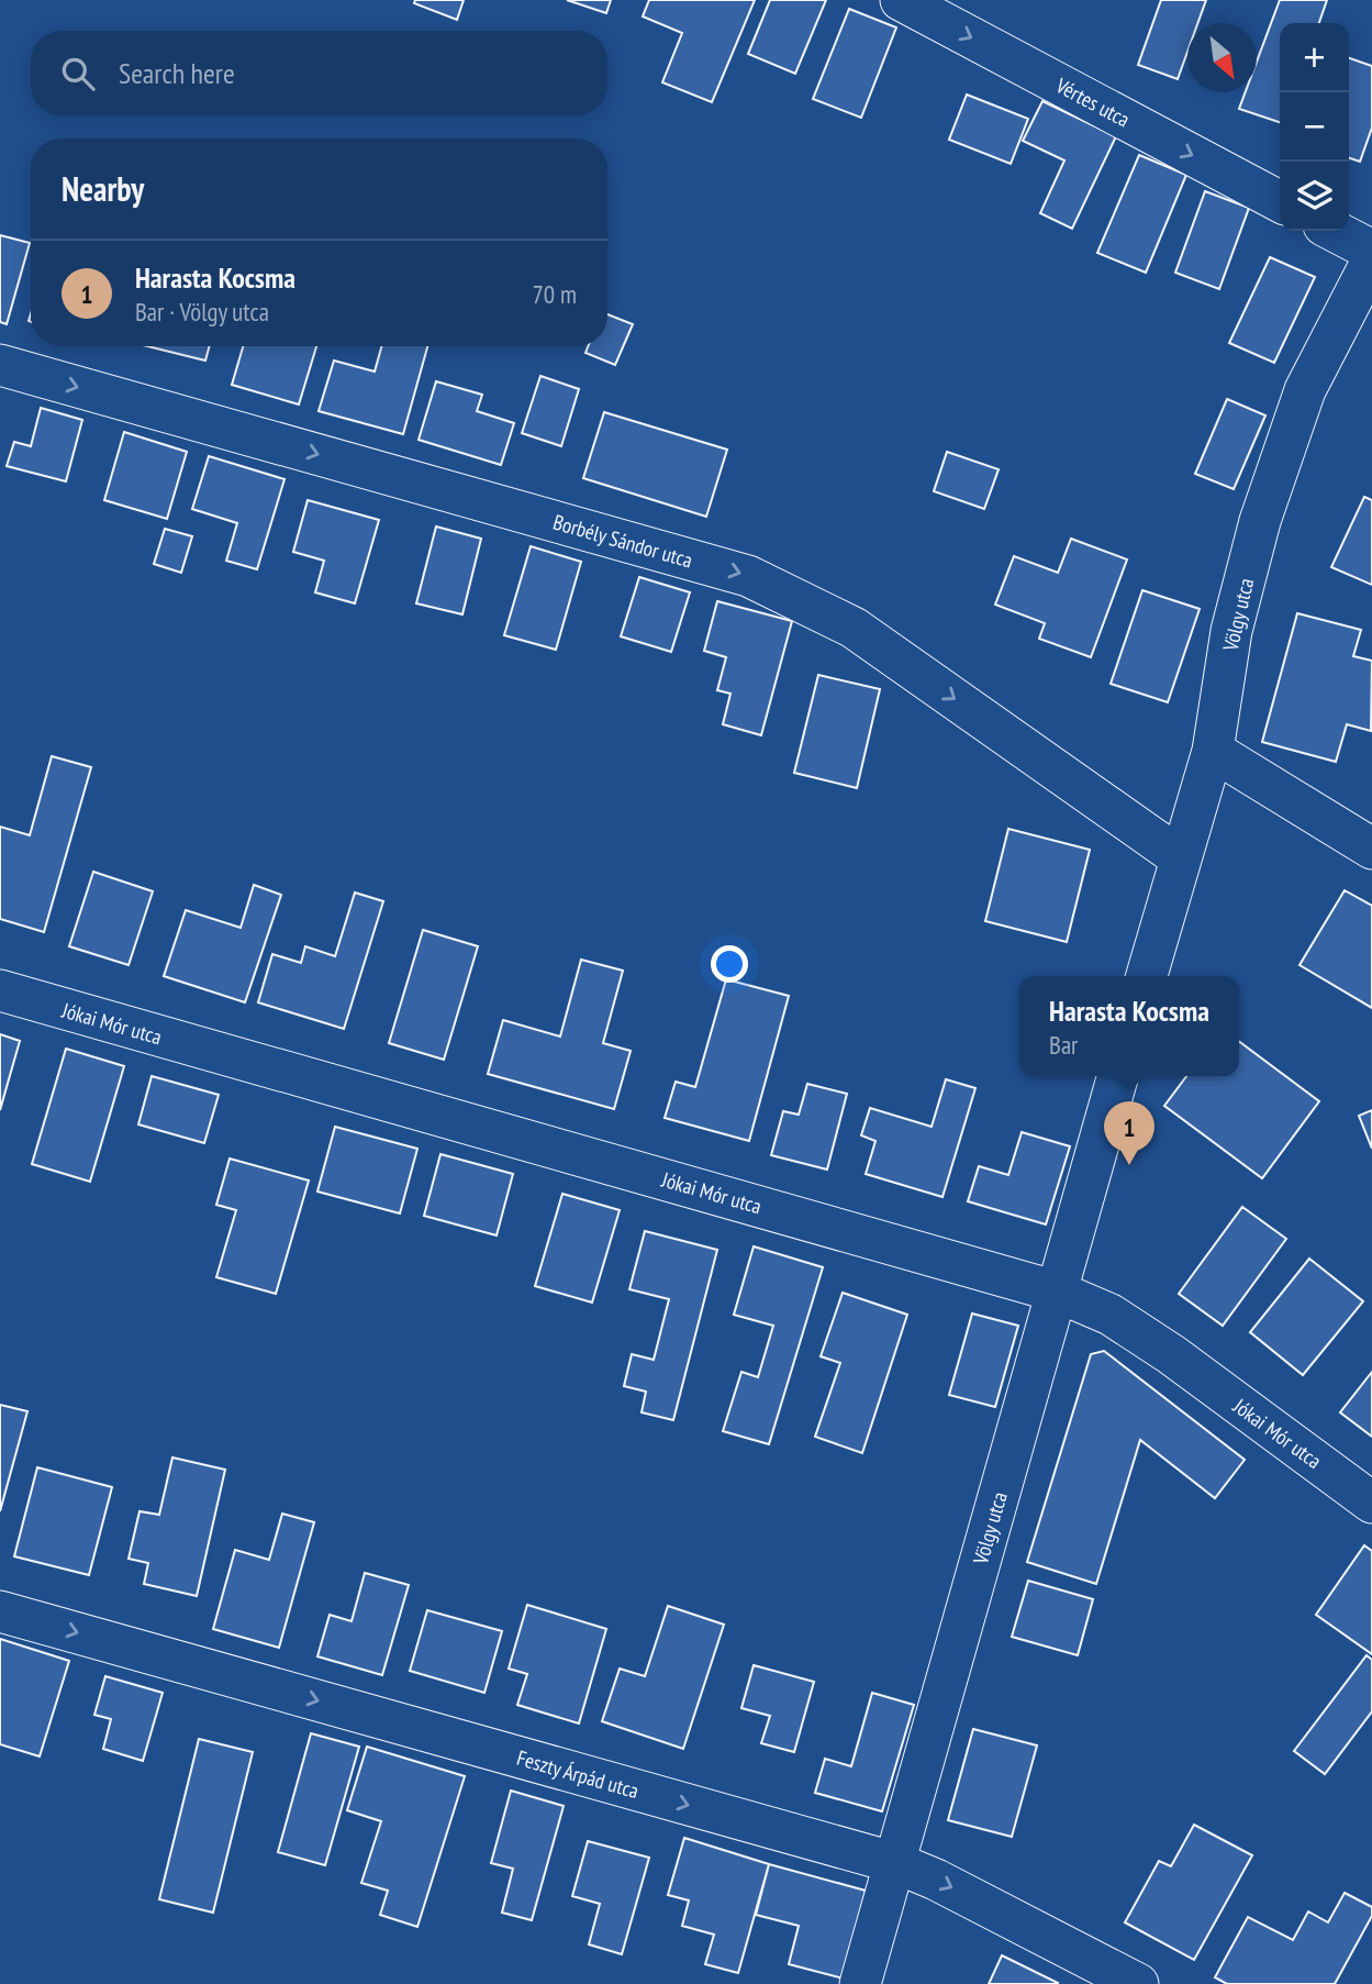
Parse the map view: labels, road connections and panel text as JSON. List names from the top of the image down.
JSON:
{
  "streets": {
    "street": [
      "Vértes utca",
      "Borbély Sándor utca",
      "Völgy utca",
      "Jókai Mór utca",
      "Feszty Árpád utca"
    ]
  },
  "crossings": [
    ["Borbély Sándor utca", "Völgy utca"],
    ["Völgy utca", "Jókai Mór utca"],
    ["Völgy utca", "Feszty Árpád utca"]
  ],
  "one_way": ["Vértes utca", "Borbély Sándor utca", "Feszty Árpád utca"],
  "north": "bottom right",
  "page": {
    "map_buttons": ["+", "−"],
    "search": "Search here",
    "heading": "Nearby",
    "list": [
      {
        "mark": "1",
        "name": "Harasta Kocsma",
        "note": "Bar · Völgy utca",
        "value": "70 m"
      }
    ],
    "popup": ["Harasta Kocsma", "Bar"],
    "pins": "1"
  }
}
